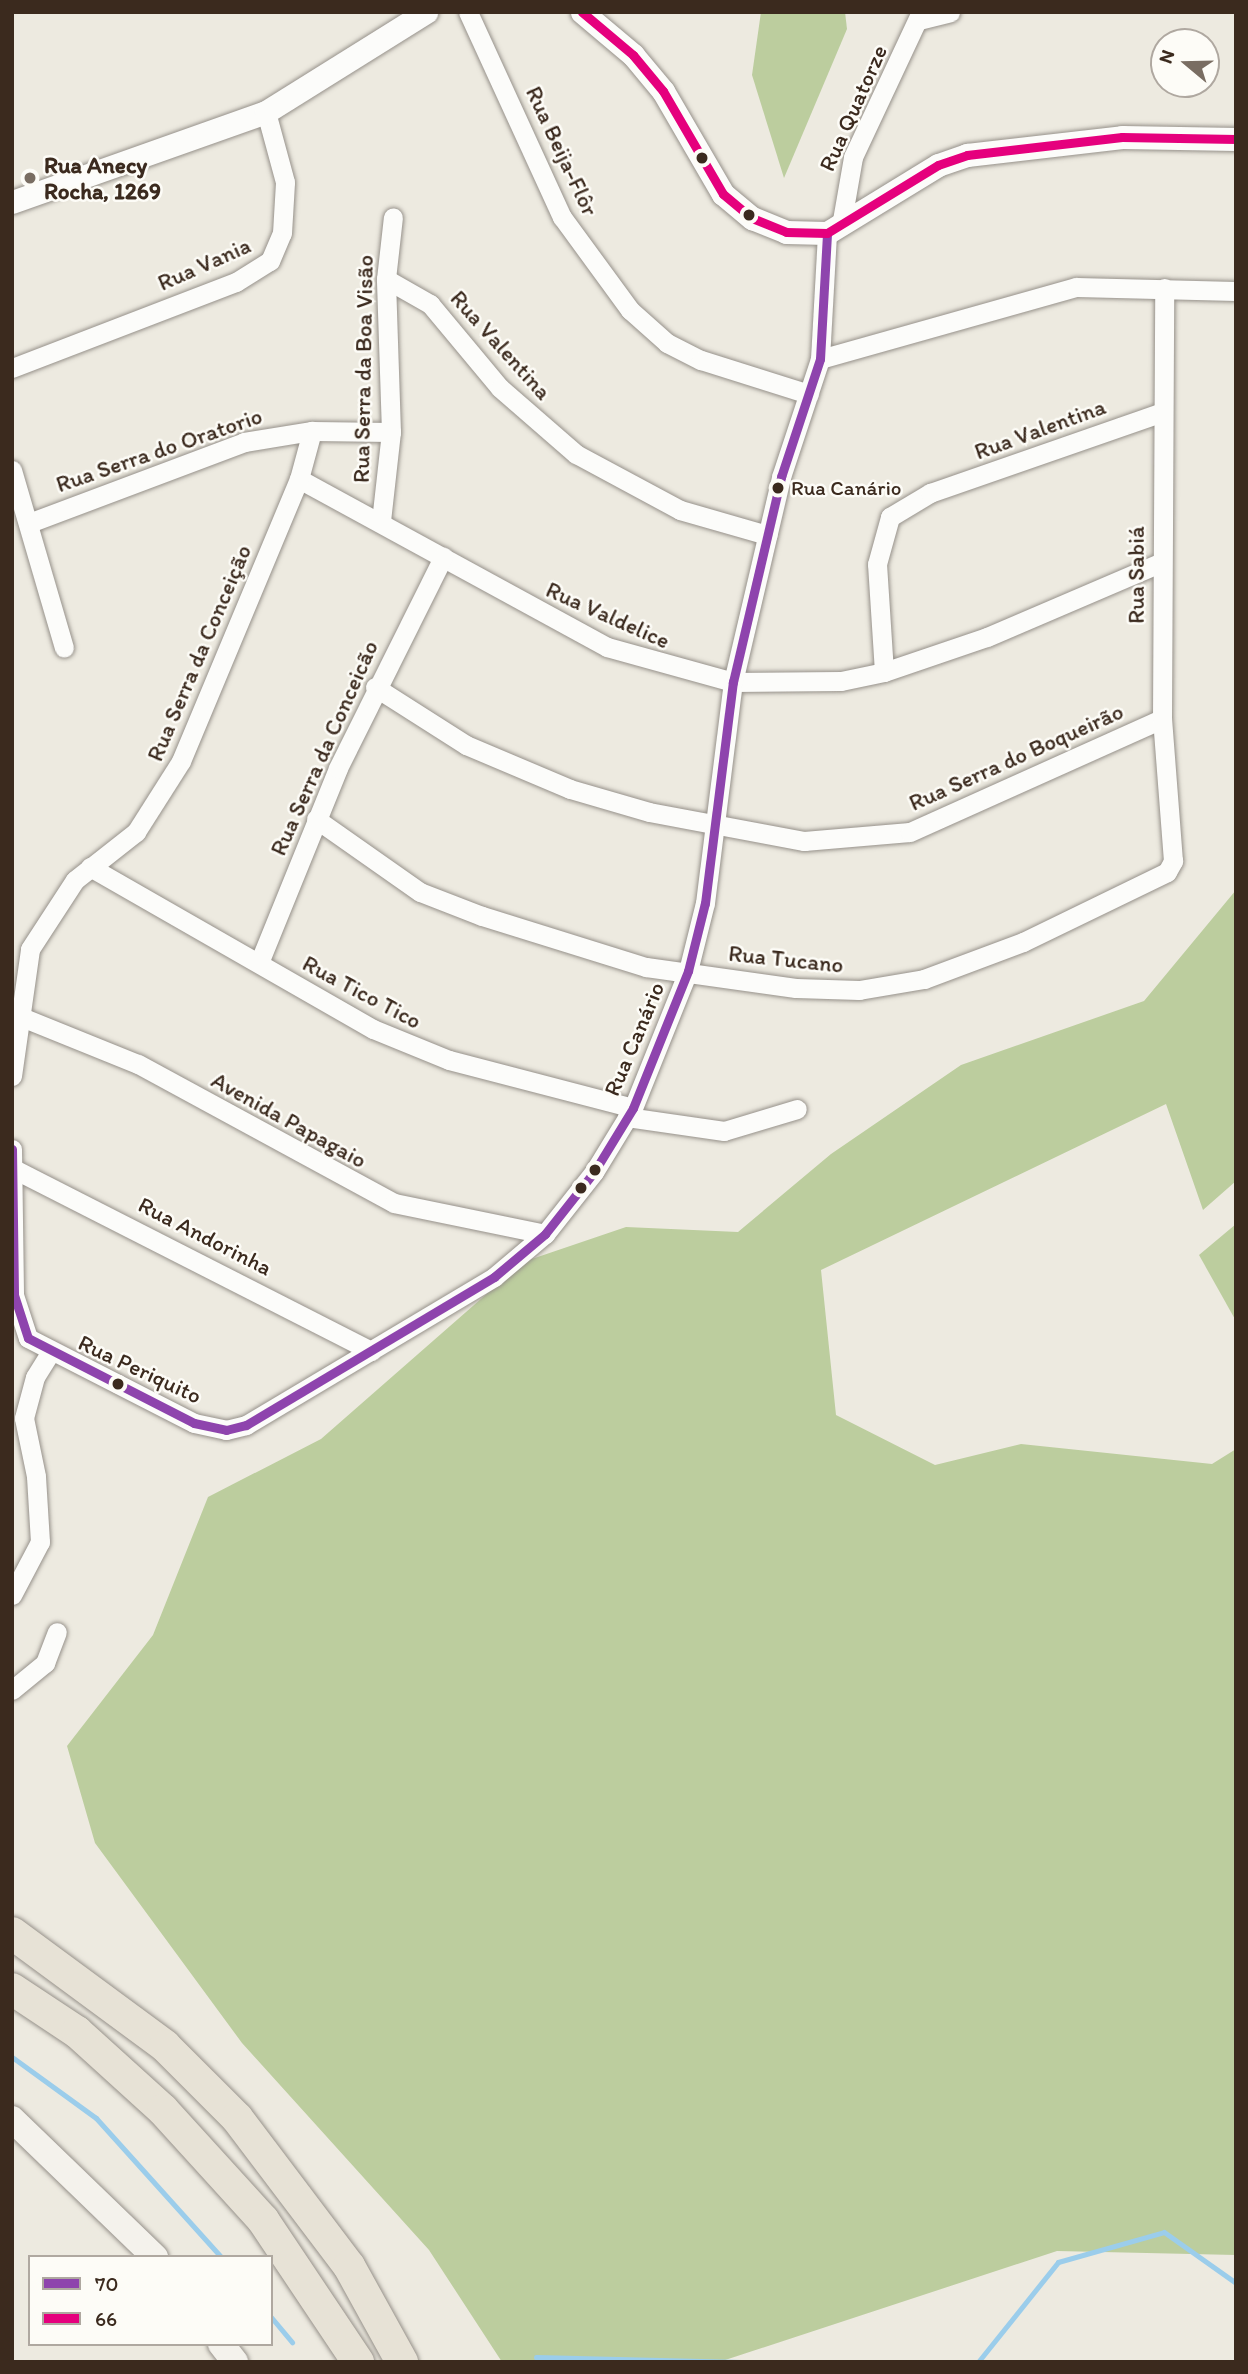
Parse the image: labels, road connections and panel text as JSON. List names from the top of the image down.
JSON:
{
  "streets": {
    "street": [
      "Rua Quatorze",
      "Rua Beija-Flôr",
      "Rua Vania",
      "Rua Valentina",
      "Rua Serra da Boa Visão",
      "Rua Serra do Oratorio",
      "Rua Sabiá",
      "Rua Valdelice",
      "Rua Serra da Conceição",
      "Rua Serra da Conceicão",
      "Rua Serra do Boqueirão",
      "Rua Tucano",
      "Rua Tico Tico",
      "Rua Canário",
      "Avenida Papagaio",
      "Rua Andorinha",
      "Rua Periquito"
    ]
  },
  "crossings": [
    ["Rua Quatorze", "Rua Canário"],
    ["Rua Beija-Flôr", "Rua Canário"],
    ["Rua Valentina", "Rua Serra da Boa Visão"],
    ["Rua Valentina", "Rua Sabiá"],
    ["Rua Valentina", "Rua Valdelice"],
    ["Rua Valentina", "Rua Canário"],
    ["Rua Serra da Boa Visão", "Rua Serra do Oratorio"],
    ["Rua Serra da Boa Visão", "Rua Valdelice"],
    ["Rua Serra do Oratorio", "Rua Serra da Conceição"],
    ["Rua Sabiá", "Rua Valdelice"],
    ["Rua Sabiá", "Rua Serra do Boqueirão"],
    ["Rua Sabiá", "Rua Tucano"],
    ["Rua Valdelice", "Rua Serra da Conceição"],
    ["Rua Valdelice", "Rua Serra da Conceicão"],
    ["Rua Valdelice", "Rua Canário"],
    ["Rua Serra da Conceição", "Rua Tico Tico"],
    ["Rua Serra da Conceição", "Avenida Papagaio"],
    ["Rua Serra da Conceicão", "Rua Serra do Boqueirão"],
    ["Rua Serra da Conceicão", "Rua Tucano"],
    ["Rua Serra da Conceicão", "Rua Tico Tico"],
    ["Rua Serra do Boqueirão", "Rua Canário"],
    ["Rua Tucano", "Rua Canário"],
    ["Rua Tico Tico", "Rua Canário"],
    ["Rua Canário", "Avenida Papagaio"],
    ["Rua Canário", "Rua Andorinha"],
    ["Rua Canário", "Rua Periquito"],
    ["Rua Andorinha", "Rua Periquito"]
  ],
  "places": ["Rua Anecy Rocha, 1269", "Rua Canário"],
  "lines": ["transit line 66", "transit line 70"],
  "legend": ["70", "66"],
  "north": "left"
}
